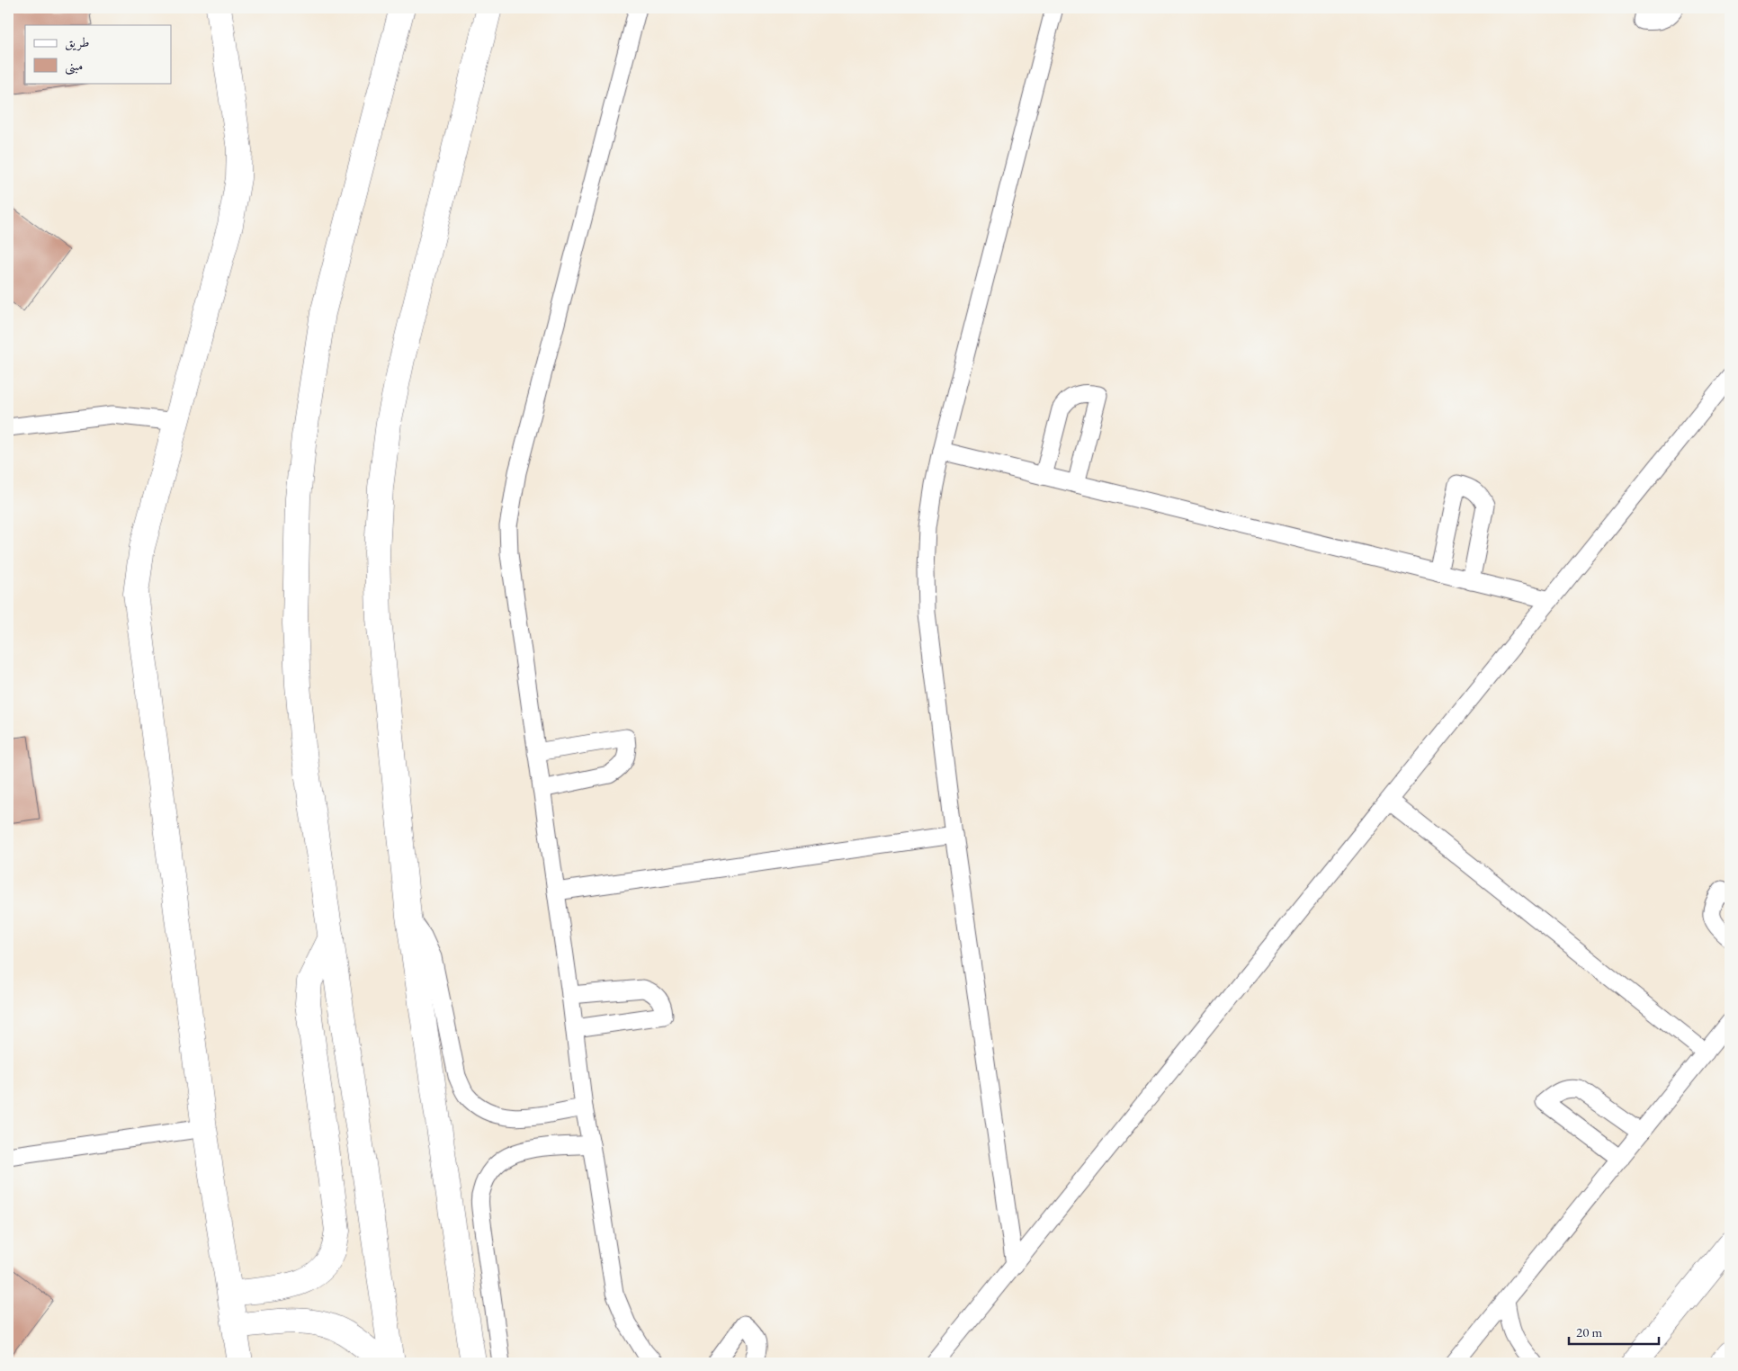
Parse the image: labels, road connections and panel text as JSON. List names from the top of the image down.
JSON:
{
  "legend": ["طريق", "مبنى"],
  "scale_bar": "20 m"
}
